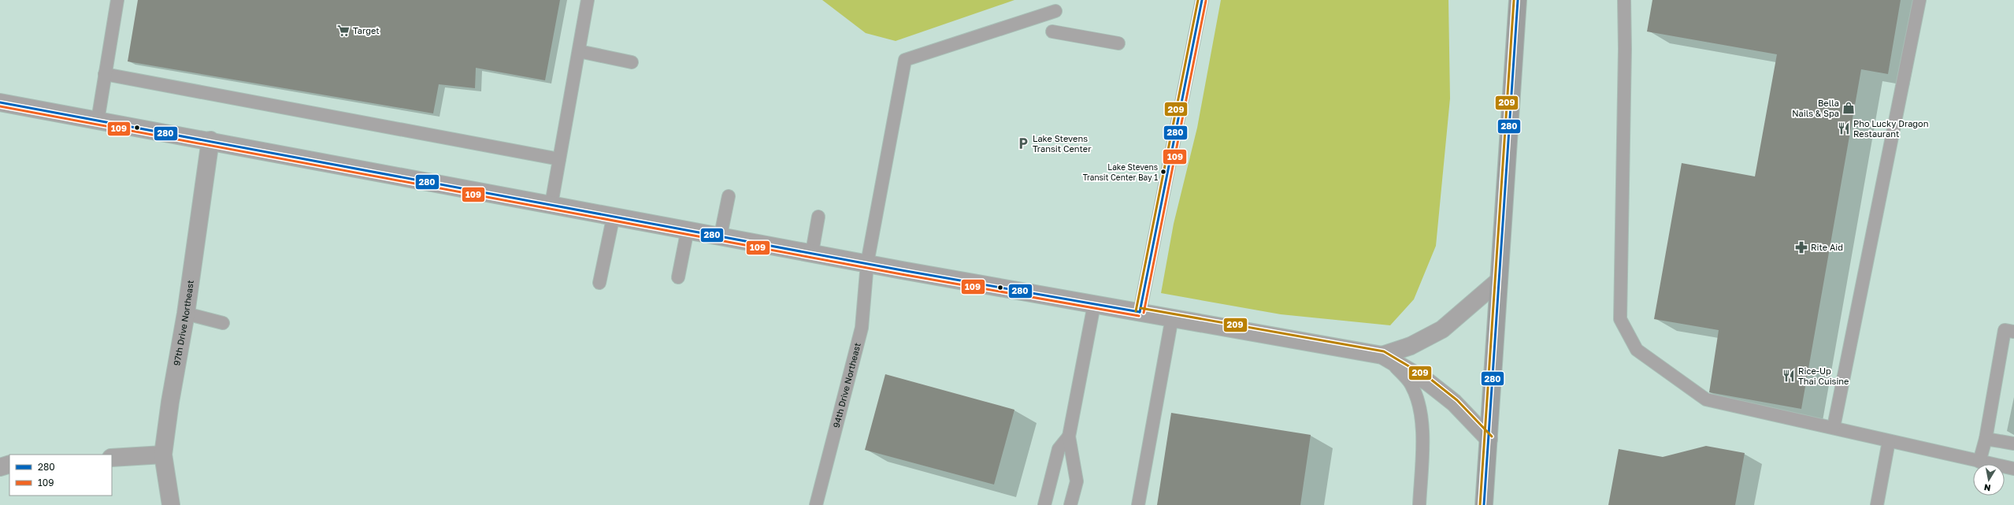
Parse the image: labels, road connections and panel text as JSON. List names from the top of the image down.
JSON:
{
  "streets": {
    "street": ["97th Drive Northeast"],
    "lane": ["94th Drive Northeast"]
  },
  "places": {
    "supermarket": ["Target"],
    "shop": ["Bella Nails & Spa"],
    "restaurant": ["Pho Lucky Dragon Restaurant", "Rice-Up Thai Cuisine"],
    "parking": ["Lake Stevens Transit Center"],
    "other": ["Lake Stevens Transit Center Bay 1"],
    "pharmacy": ["Rite Aid"]
  },
  "lines": ["transit line 280", "transit line 209", "transit line 109"],
  "legend": ["280", "109"],
  "north": "bottom"
}
